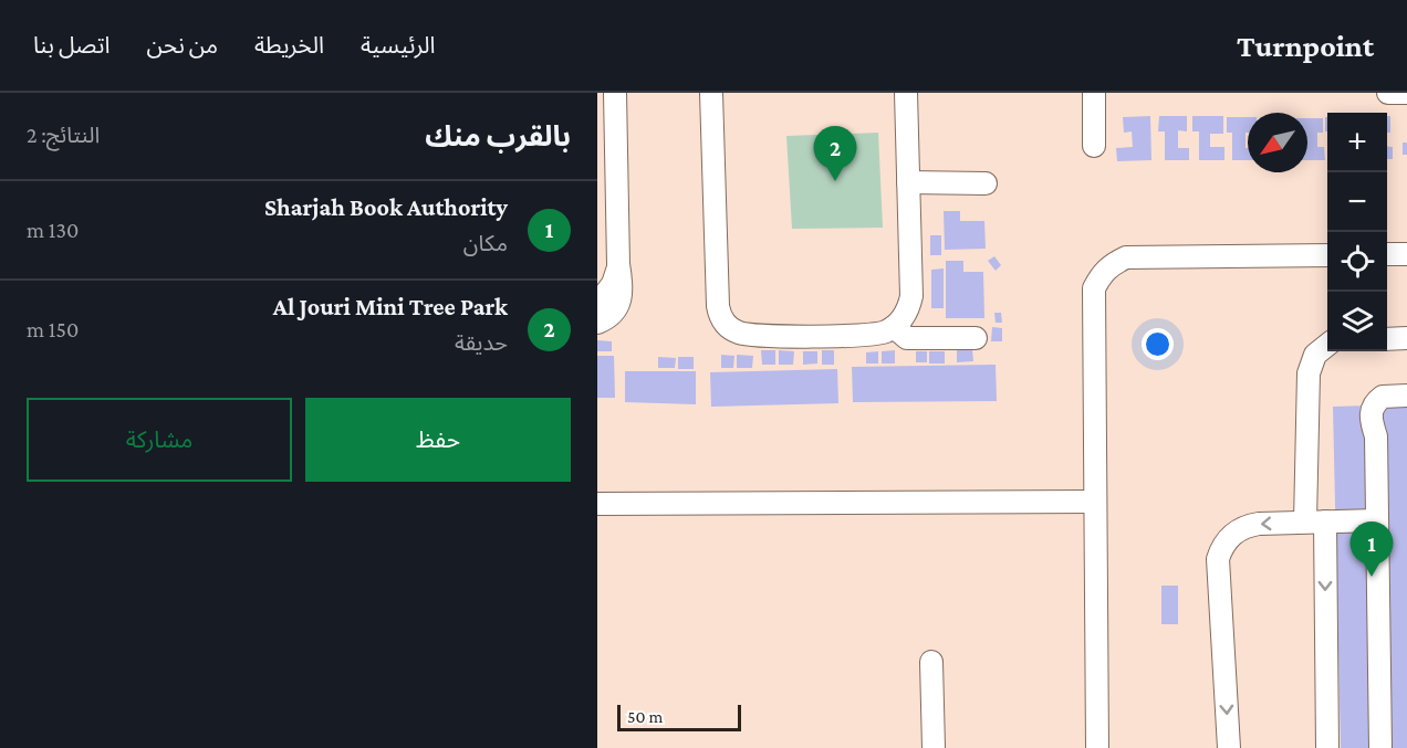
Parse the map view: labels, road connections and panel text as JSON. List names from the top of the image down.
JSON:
{
  "scale_bar": "50 m",
  "north": "bottom left",
  "page": {
    "header": "Turnpoint",
    "nav": [
      "الرئيسية",
      "الخريطة",
      "من نحن",
      "اتصل بنا"
    ],
    "heading": ["بالقرب منك", "النتائج: 2"],
    "map_buttons": ["+", "−"],
    "pins": ["2", "1"],
    "list": [
      {
        "mark": "1",
        "name": "Sharjah Book Authority",
        "note": "مكان",
        "value": "130 m"
      },
      {
        "mark": "2",
        "name": "Al Jouri Mini Tree Park",
        "note": "حديقة",
        "value": "150 m"
      }
    ],
    "buttons": ["حفظ", "مشاركة"],
    "scale": "50 m"
  }
}
